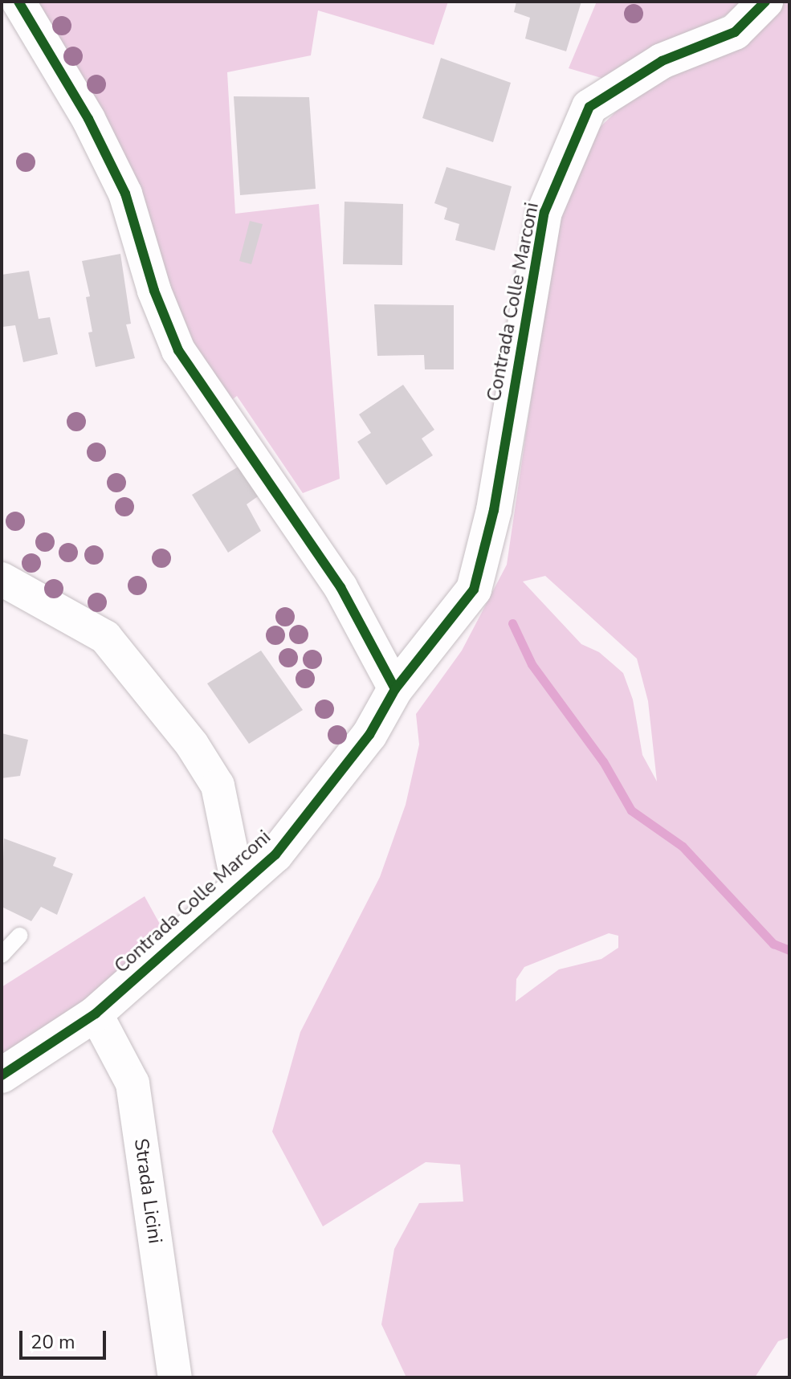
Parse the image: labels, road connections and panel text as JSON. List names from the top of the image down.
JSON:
{
  "streets": {
    "street": ["Contrada Colle Marconi", "Strada Licini"]
  },
  "crossings": [
    ["Contrada Colle Marconi", "Strada Licini"]
  ],
  "scale_bar": "20 m"
}
